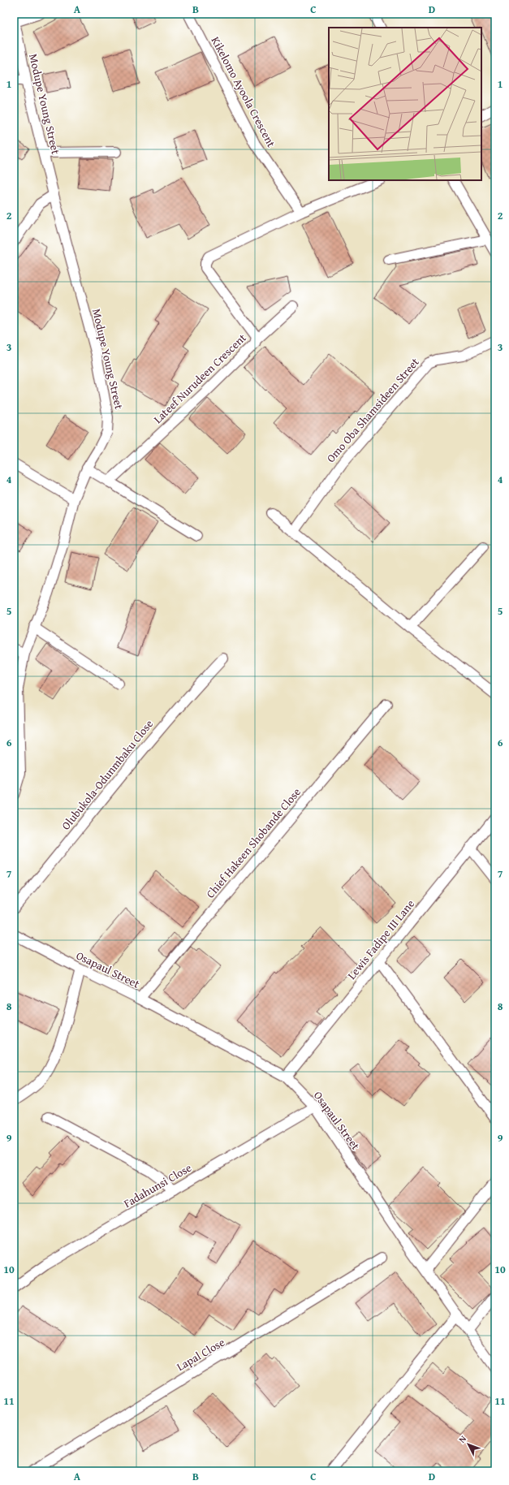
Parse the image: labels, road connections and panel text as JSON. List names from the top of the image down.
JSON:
{
  "streets": {
    "street": [
      "Kikelomo Ayoola Crescent",
      "Modupe Young Street",
      "Lateef Nurudeen Crescent",
      "Omo Oba Shamsideen Street",
      "Olubukola-Odunmbaku Close",
      "Chief Hakeen Shobande Close",
      "Lewis Fadipe III Lane",
      "Osapaul Street",
      "Fadahunsi Close",
      "Lapal Close"
    ]
  },
  "crossings": [
    ["Kikelomo Ayoola Crescent", "Lateef Nurudeen Crescent"],
    ["Chief Hakeen Shobande Close", "Osapaul Street"],
    ["Lewis Fadipe III Lane", "Osapaul Street"],
    ["Osapaul Street", "Fadahunsi Close"]
  ],
  "north": "top left",
  "grid": {
    "columns": [
      "A",
      "B",
      "C",
      "D"
    ],
    "rows": [
      "1",
      "2",
      "3",
      "4",
      "5",
      "6",
      "7",
      "8",
      "9",
      "10",
      "11"
    ]
  }
}
